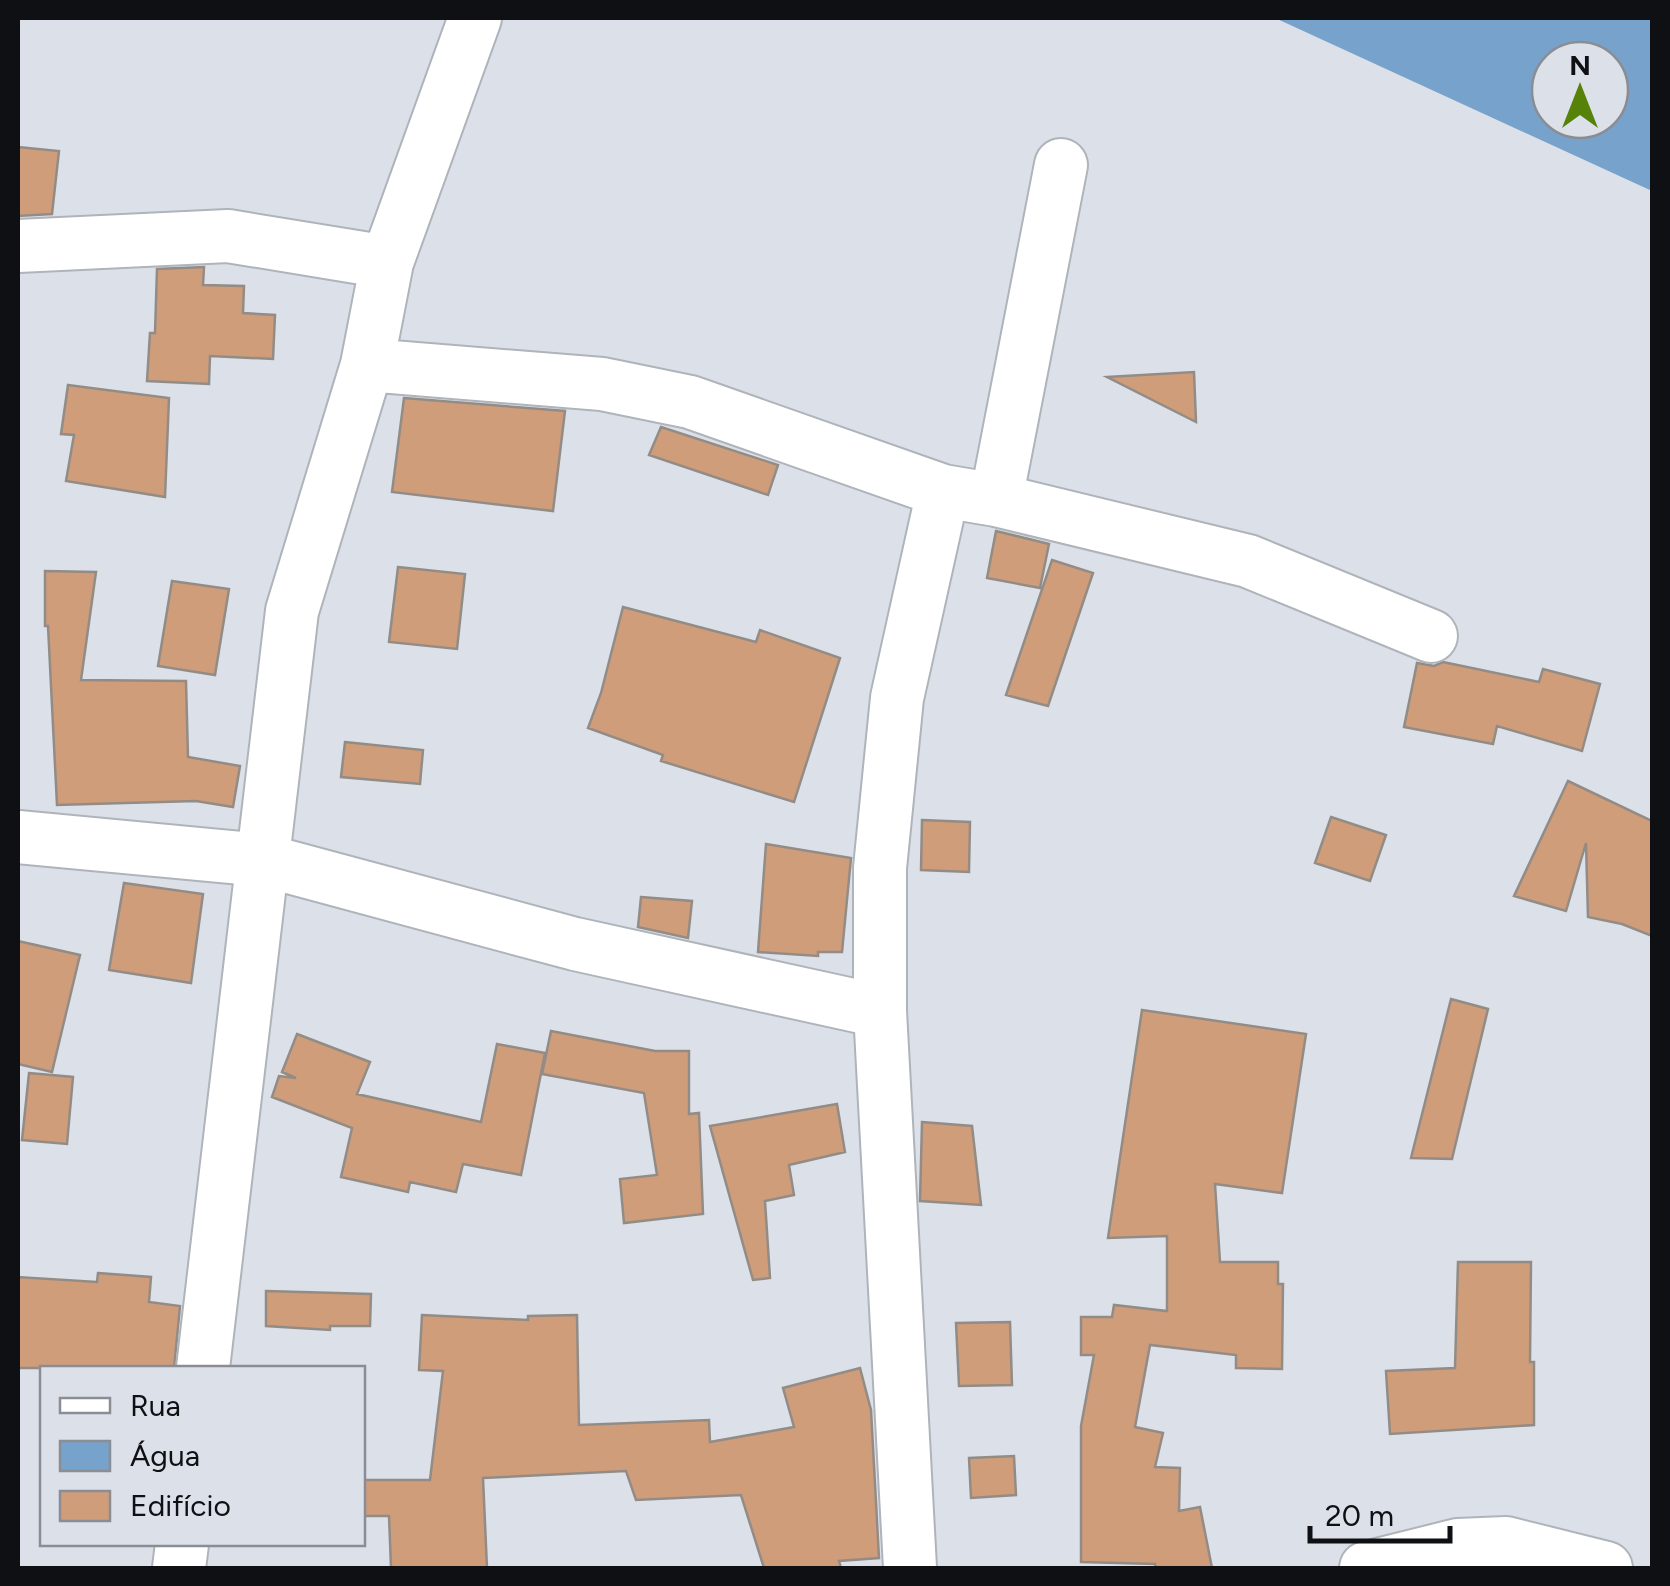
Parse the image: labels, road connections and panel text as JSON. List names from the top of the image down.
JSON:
{
  "legend": ["Rua", "Água", "Edifício"],
  "scale_bar": "20 m",
  "north": "top"
}
